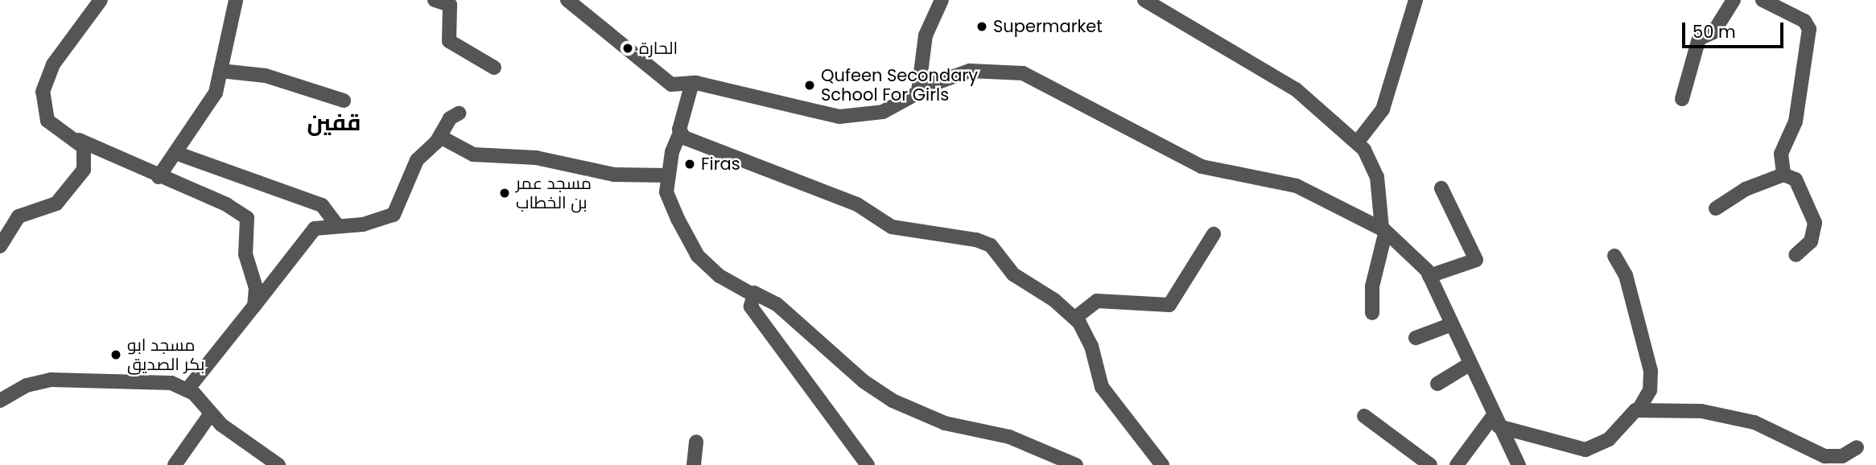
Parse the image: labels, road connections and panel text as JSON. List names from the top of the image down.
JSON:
{
  "districts": ["قفين"],
  "places": [
    "Supermarket",
    "الحارة",
    "Qufeen Secondary School For Girls",
    "Firas",
    "مسجد عمر بن الخطاب",
    "مسجد ابو بكر الصديق"
  ],
  "scale_bar": "50 m"
}
